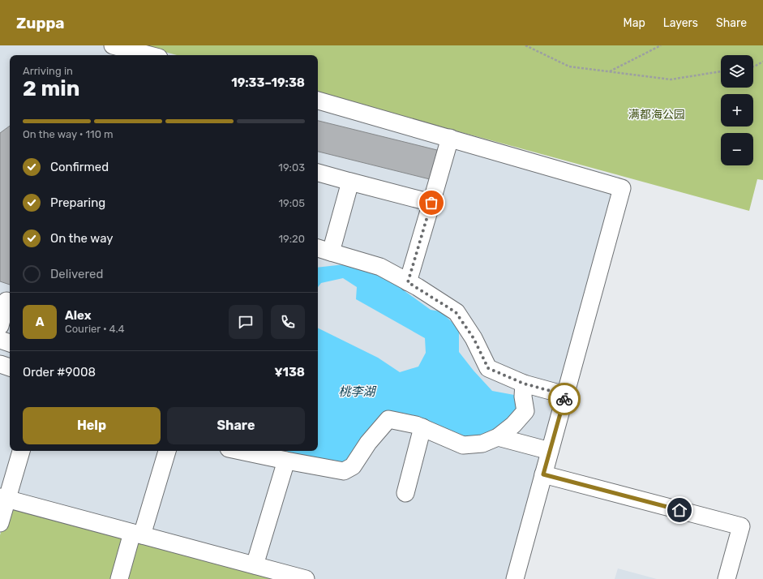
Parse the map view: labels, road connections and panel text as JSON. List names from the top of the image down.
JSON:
{
  "water": ["桃李湖"],
  "parks": ["满都海公园"],
  "page": {
    "header": "Zuppa",
    "nav": ["Map", "Layers", "Share"],
    "map_buttons": ["+", "−"],
    "heading": ["2 min", "Arriving in", "19:33–19:38"],
    "panel": [
      "Alex",
      "Courier · 4.4",
      "Order #9008",
      "¥138"
    ],
    "bar": "On the way · 110 m",
    "list": [
      ["Confirmed", "19:03"],
      ["Preparing", "19:05"],
      ["On the way", "19:20"],
      "Delivered"
    ],
    "round": "A",
    "buttons": ["Help", "Share"]
  }
}
